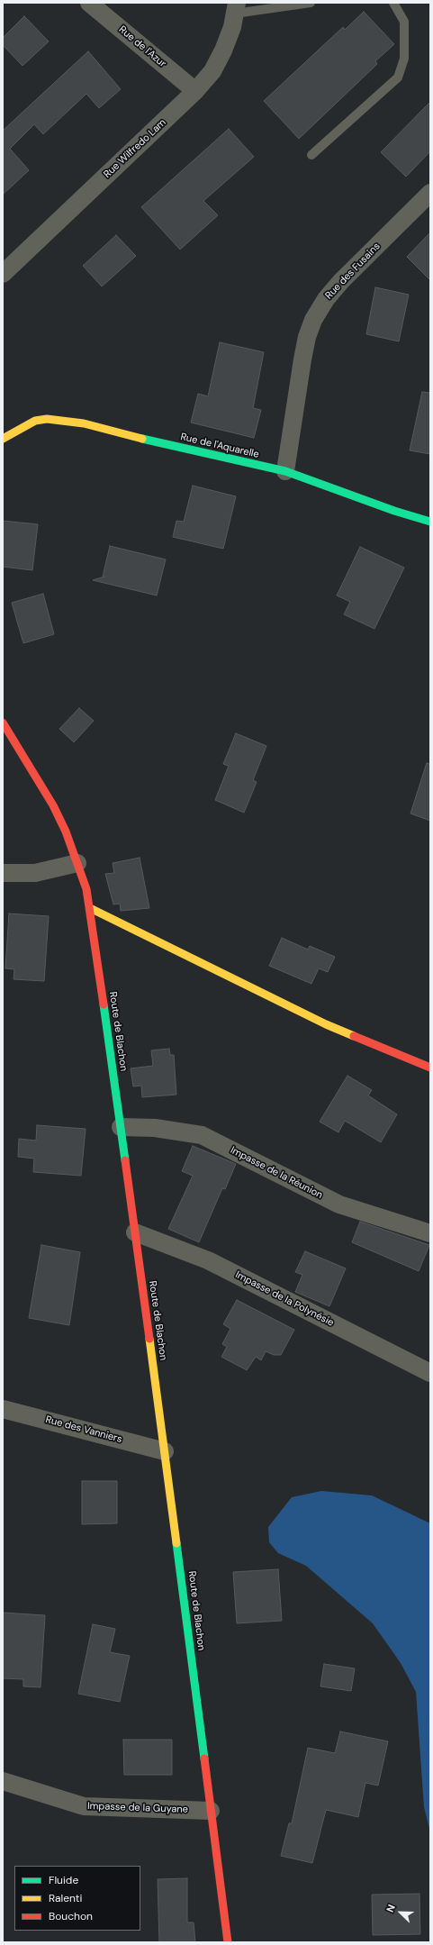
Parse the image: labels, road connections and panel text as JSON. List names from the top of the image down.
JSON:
{
  "streets": {
    "street": [
      "Rue de l'Azur",
      "Rue Wilfredo Lam",
      "Rue des Fusains",
      "Rue de l'Aquarelle",
      "Route de Blachon",
      "Impasse de la Réunion",
      "Impasse de la Polynésie",
      "Rue des Vanniers",
      "Impasse de la Guyane"
    ]
  },
  "crossings": [
    ["Rue de l'Azur", "Rue Wilfredo Lam"],
    ["Rue des Fusains", "Rue de l'Aquarelle"],
    ["Route de Blachon", "Impasse de la Réunion"],
    ["Route de Blachon", "Impasse de la Polynésie"],
    ["Route de Blachon", "Rue des Vanniers"],
    ["Route de Blachon", "Impasse de la Guyane"]
  ],
  "legend": ["Fluide", "Ralenti", "Bouchon"],
  "north": "top left"
}
